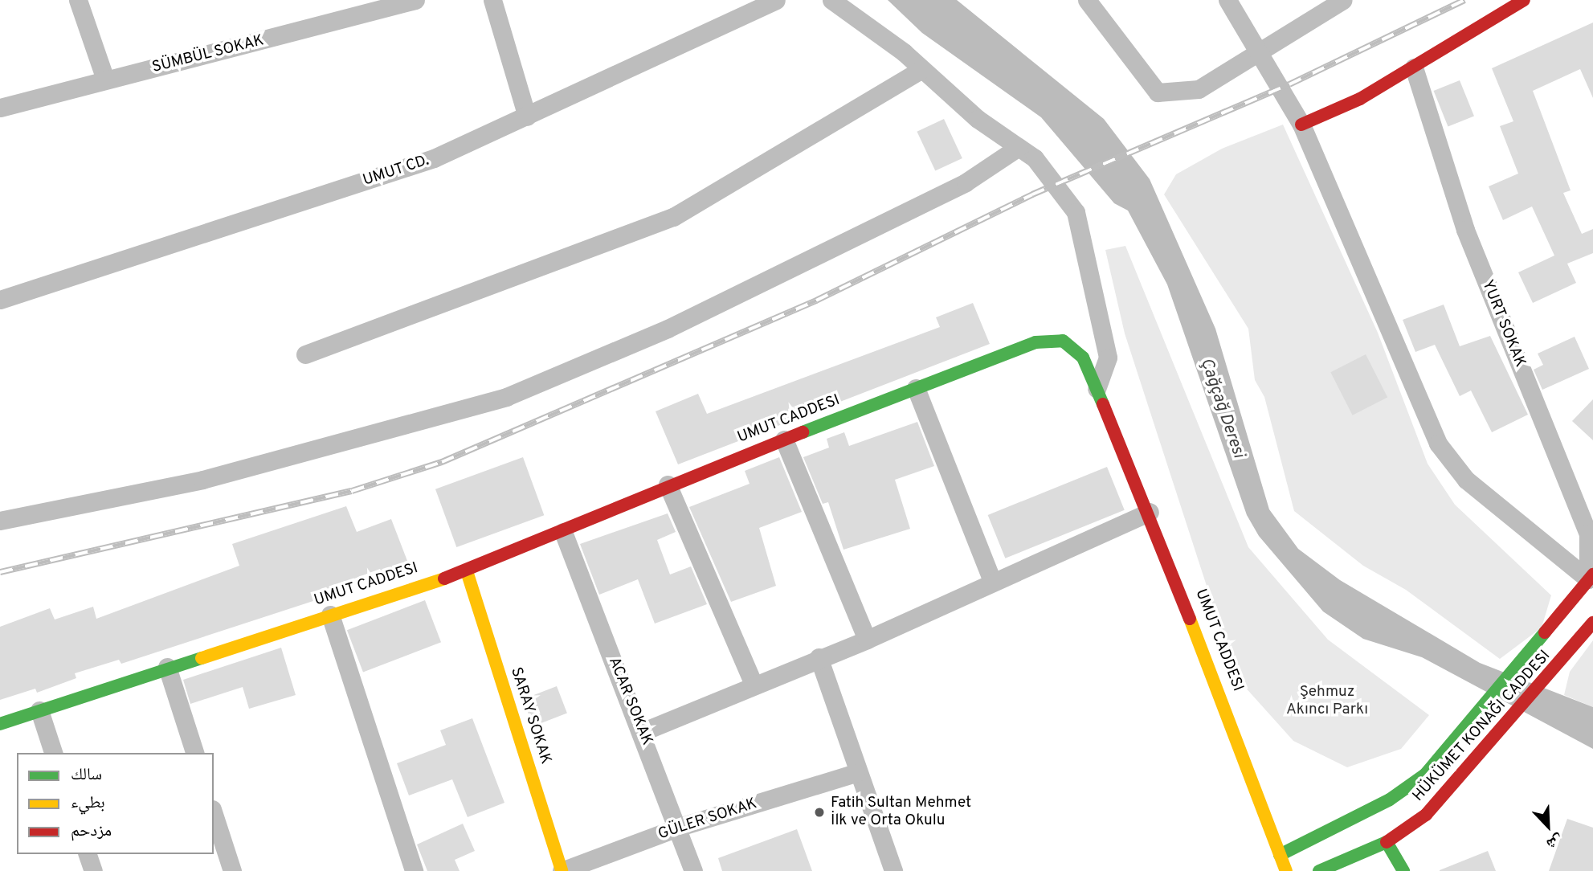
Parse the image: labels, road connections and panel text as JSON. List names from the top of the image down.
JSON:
{
  "streets": {
    "street": [
      "SÜMBÜL SOKAK",
      "UMUT CD.",
      "YURT SOKAK",
      "UMUT CADDESI",
      "ACAR SOKAK",
      "SARAY SOKAK",
      "GÜLER SOKAK"
    ]
  },
  "crossings": [
    ["UMUT CADDESI", "ACAR SOKAK"],
    ["UMUT CADDESI", "SARAY SOKAK"],
    ["ACAR SOKAK", "GÜLER SOKAK"],
    ["SARAY SOKAK", "GÜLER SOKAK"]
  ],
  "water": ["Çağçağ Deresi"],
  "parks": ["Şehmuz Akıncı Parkı"],
  "places": ["Fatih Sultan Mehmet İlk ve Orta Okulu"],
  "legend": ["سالك", "بطيء", "مزدحم"],
  "north": "bottom right"
}
